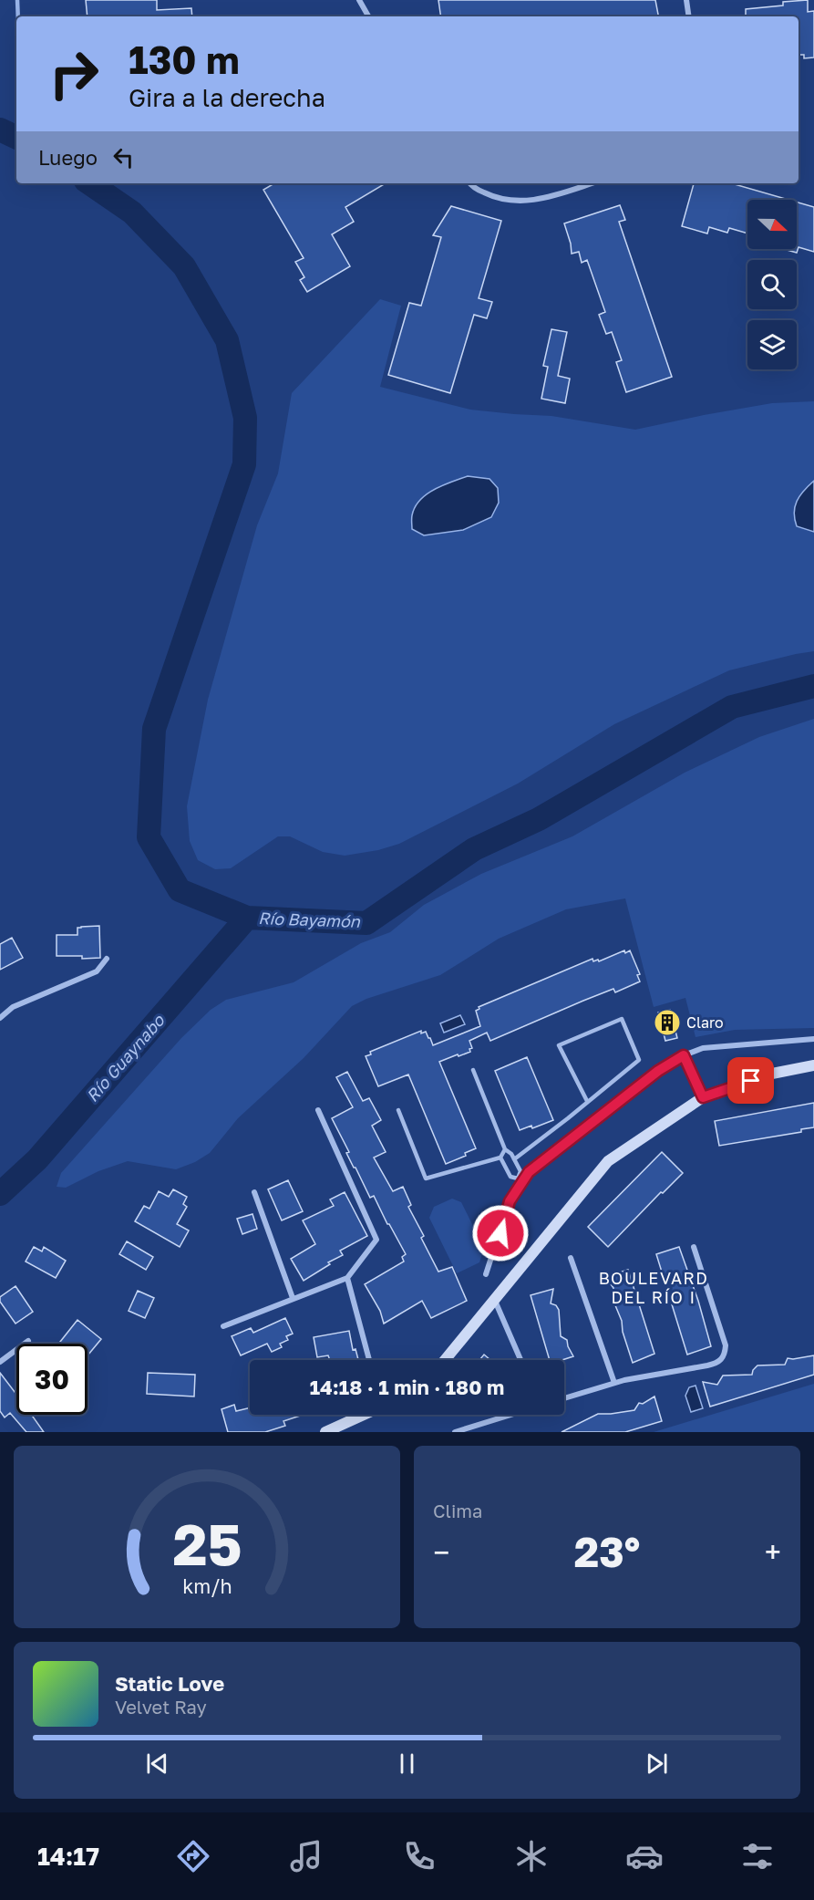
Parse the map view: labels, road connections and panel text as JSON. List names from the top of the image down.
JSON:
{
  "districts": ["BOULEVARD DEL RÍO I"],
  "water": ["Río Bayamón", "Río Guaynabo"],
  "places": {
    "building": ["Claro"]
  },
  "north": "right",
  "page": {
    "turn": ["130 m", "Gira a la derecha"],
    "then": "Luego",
    "limit": "30",
    "trip": "14:18 · 1 min · 180 m",
    "tile": "Clima",
    "heat": ["−", "23°", "+"],
    "song": ["Static Love", "Velvet Ray"],
    "tabs": "14:17",
    "gauge": ["25", "km/h"]
  }
}
